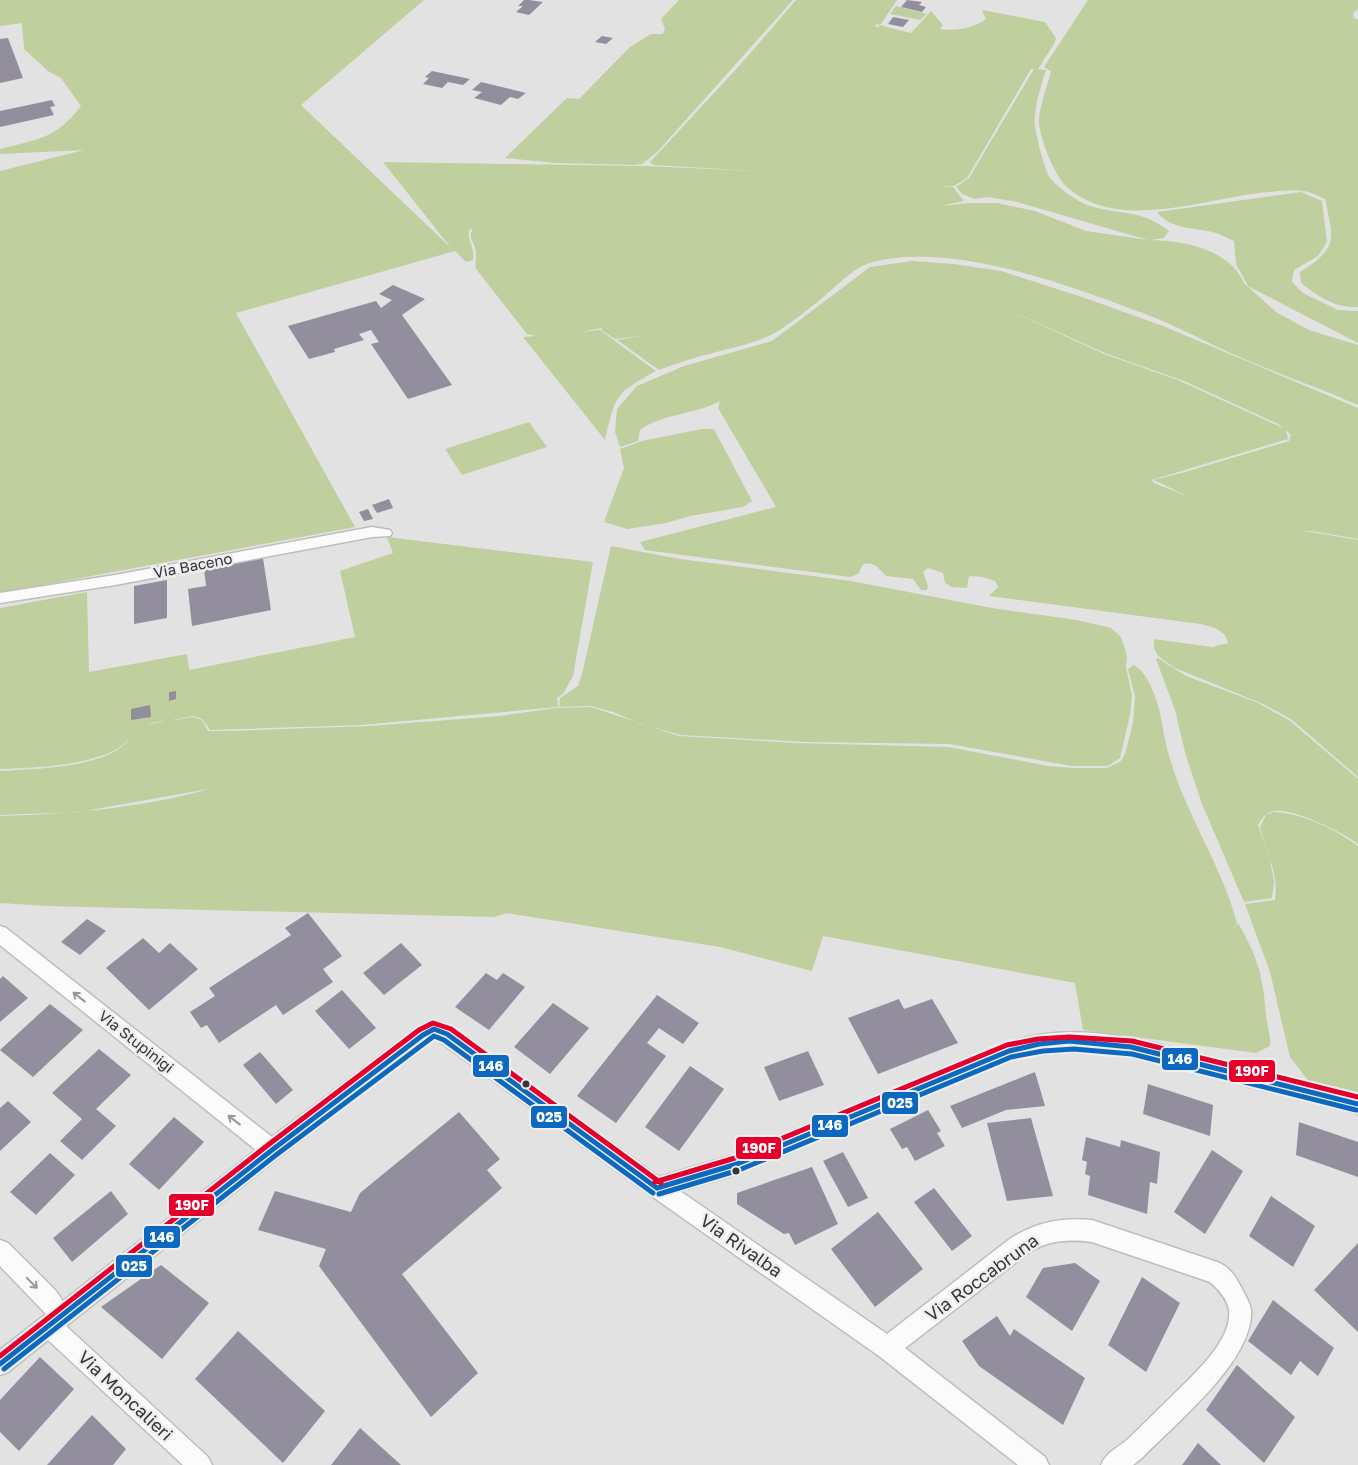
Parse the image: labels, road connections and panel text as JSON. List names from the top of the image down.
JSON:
{
  "streets": {
    "street": [
      "Via Baceno",
      "Via Stupinigi",
      "Via Rivalba",
      "Via Roccabruna",
      "Via Moncalieri"
    ]
  },
  "crossings": [
    ["Via Rivalba", "Via Roccabruna"]
  ],
  "one_way": ["Via Stupinigi"],
  "lines": ["transit line 190F", "transit line 146", "transit line 025"]
}
